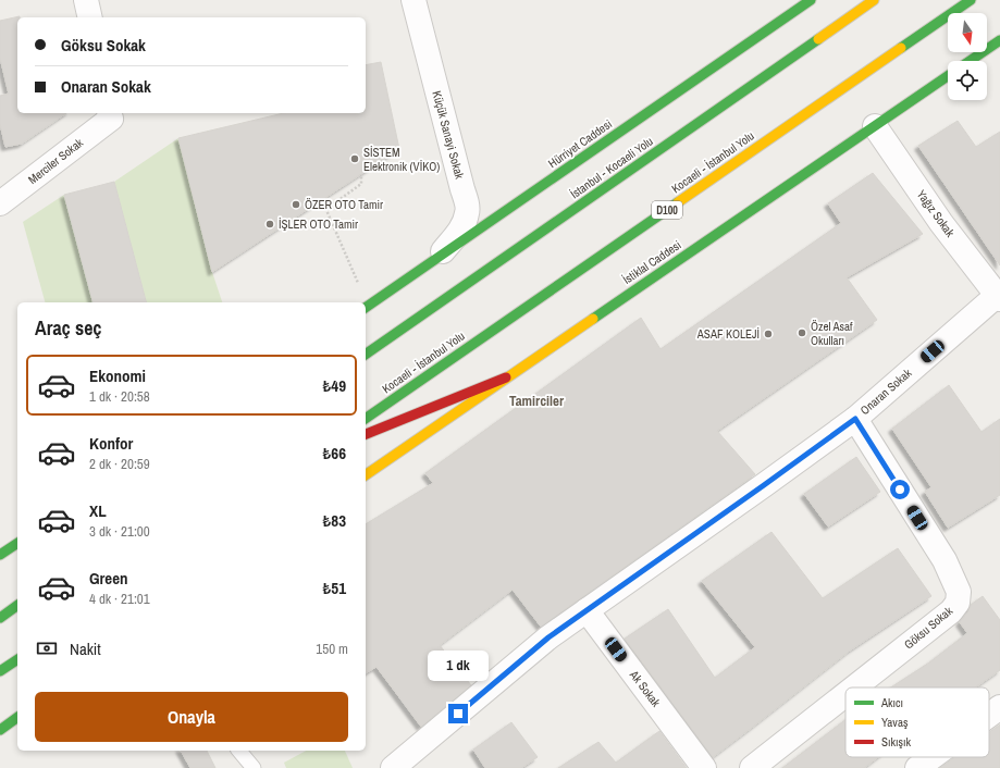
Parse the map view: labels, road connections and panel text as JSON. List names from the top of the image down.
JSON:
{
  "streets": {
    "main road": [
      "Hürriyet Caddesi",
      "Kocaeli - İstanbul Yolu",
      "İstanbul - Kocaeli Yolu",
      "D100",
      "İstiklal Caddesi"
    ],
    "street": [
      "Küçük Sanayi Sokak",
      "Merciler Sokak",
      "Yağız Sokak",
      "Onaran Sokak",
      "Göksu Sokak",
      "Ak Sokak"
    ]
  },
  "crossings": [
    ["Yağız Sokak", "İstiklal Caddesi"],
    ["Yağız Sokak", "Onaran Sokak"],
    ["Onaran Sokak", "Göksu Sokak"],
    ["Onaran Sokak", "Ak Sokak"]
  ],
  "districts": ["Tamirciler"],
  "places": [
    "SİSTEM Elektronik (VİKO)",
    "ÖZER OTO Tamir",
    "İŞLER OTO Tamir",
    "Özel Asaf Okulları",
    "ASAF KOLEJİ"
  ],
  "legend": ["Akıcı", "Yavaş", "Sıkışık"],
  "north": "bottom",
  "page": {
    "banner": ["Göksu Sokak", "Onaran Sokak"],
    "heading": "Araç seç",
    "list": [
      {
        "name": "Ekonomi",
        "note": "1 dk · 20:58",
        "value": "₺49"
      },
      {
        "name": "Konfor",
        "note": "2 dk · 20:59",
        "value": "₺66"
      },
      {
        "name": "XL",
        "note": "3 dk · 21:00",
        "value": "₺83"
      },
      {
        "name": "Green",
        "note": "4 dk · 21:01",
        "value": "₺51"
      }
    ],
    "pay": ["Nakit", "150 m"],
    "bubble": "1 dk",
    "buttons": "Onayla"
  }
}
